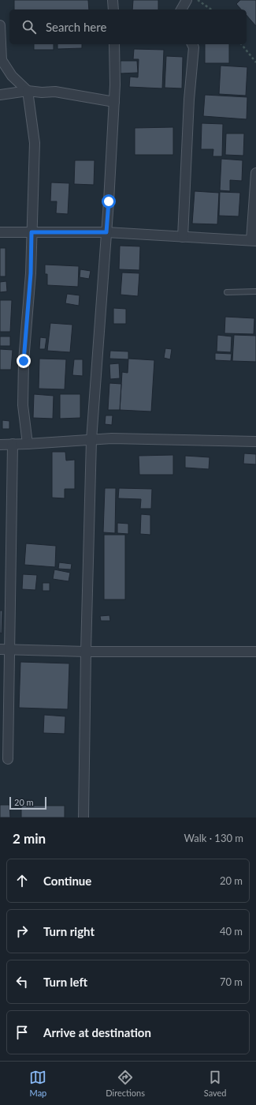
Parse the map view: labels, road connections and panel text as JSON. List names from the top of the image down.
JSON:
{
  "scale_bar": "20 m",
  "page": {
    "search": "Search here",
    "scale": "20 m",
    "heading": ["2 min", "Walk · 130 m"],
    "list": [
      ["Continue", "20 m"],
      ["Turn right", "40 m"],
      ["Turn left", "70 m"],
      "Arrive at destination"
    ],
    "nav": ["Map", "Directions", "Saved"]
  }
}
